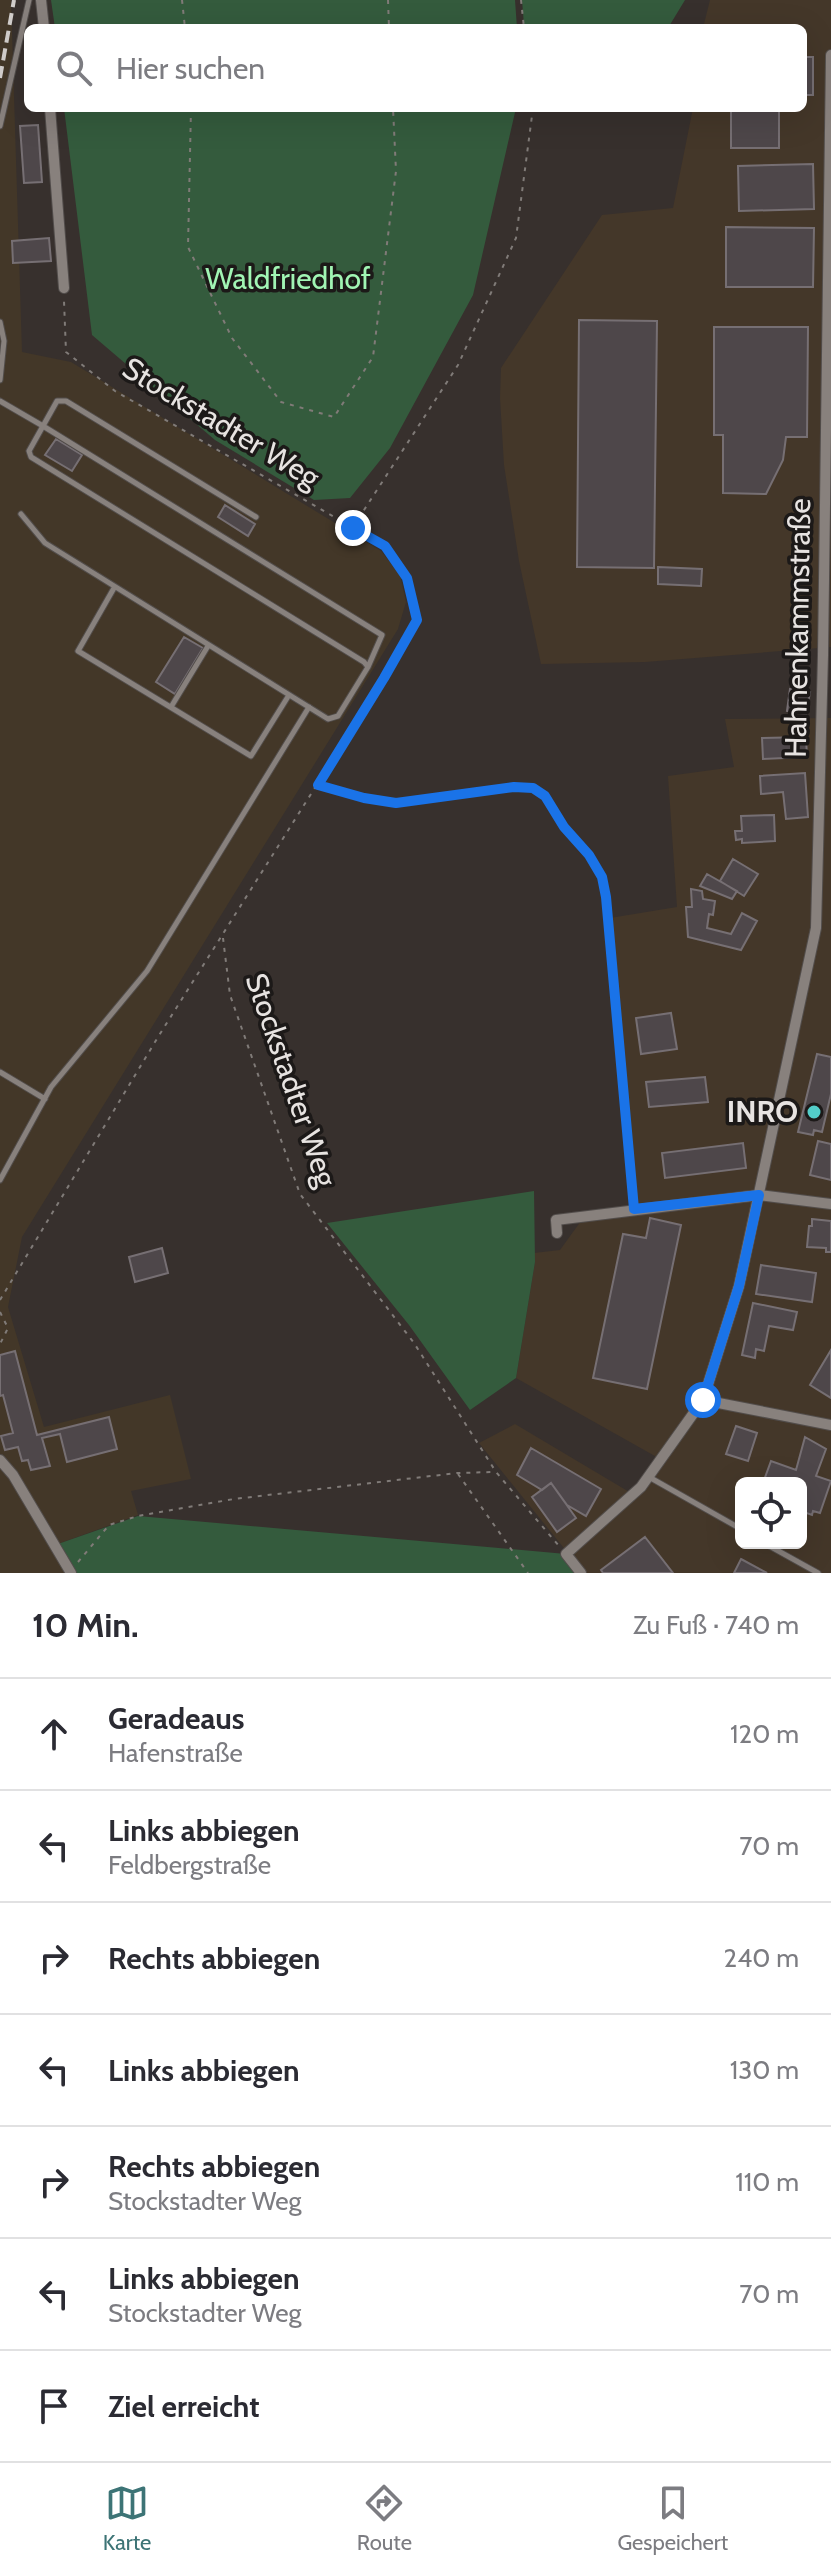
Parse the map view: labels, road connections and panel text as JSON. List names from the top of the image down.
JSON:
{
  "streets": {
    "street": ["Hahnenkammstraße"],
    "path": ["Stockstadter Weg"]
  },
  "crossings": [
    ["Stockstadter Weg", "Hahnenkammstraße"]
  ],
  "parks": ["Waldfriedhof"],
  "places": ["INRO"],
  "page": {
    "search": "Hier suchen",
    "heading": ["10 Min.", "Zu Fuß · 740 m"],
    "list": [
      ["Geradeaus", "Hafenstraße", "120 m"],
      ["Links abbiegen", "Feldbergstraße", "70 m"],
      ["Rechts abbiegen", "240 m"],
      ["Links abbiegen", "130 m"],
      ["Rechts abbiegen", "Stockstadter Weg", "110 m"],
      ["Links abbiegen", "Stockstadter Weg", "70 m"],
      "Ziel erreicht"
    ],
    "nav": ["Karte", "Route", "Gespeichert"]
  }
}
